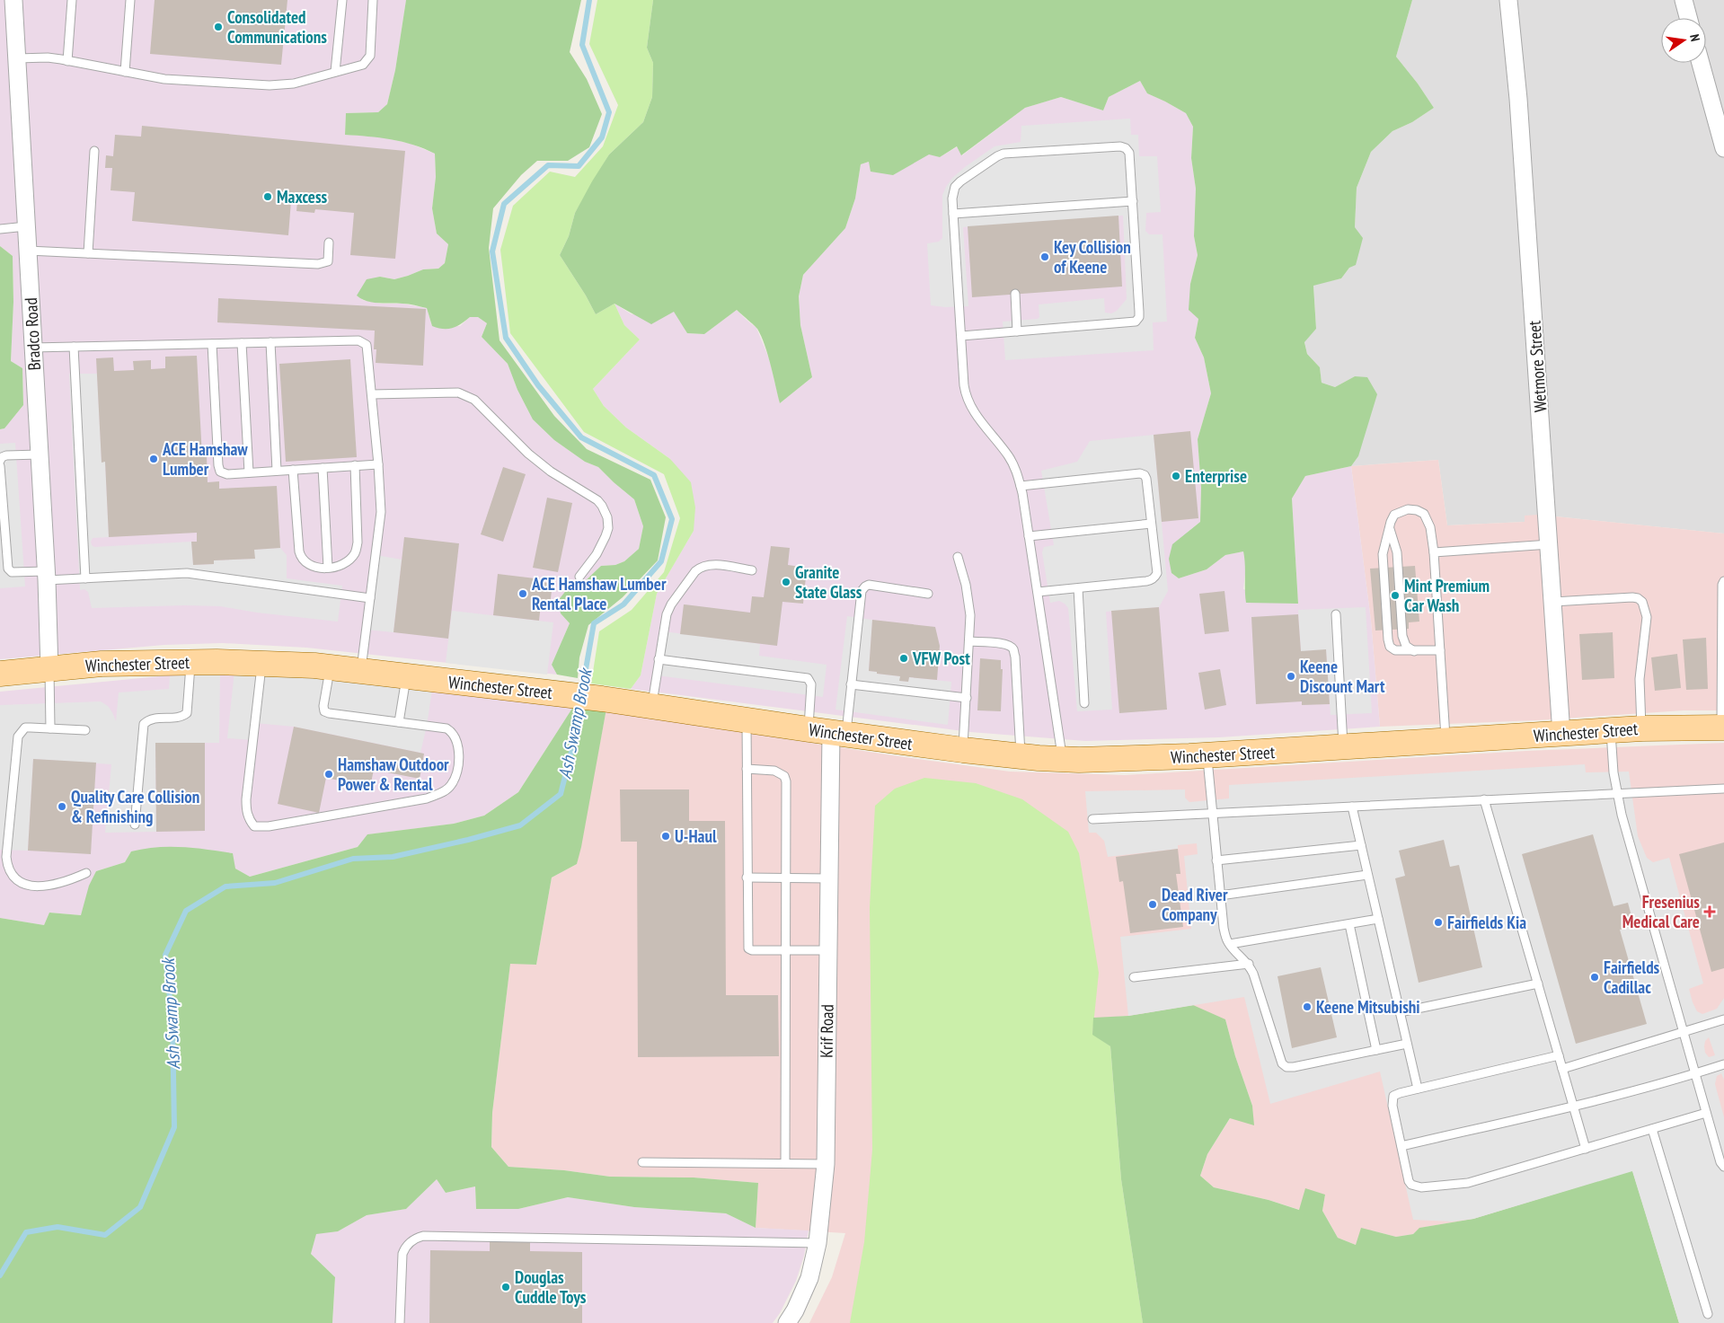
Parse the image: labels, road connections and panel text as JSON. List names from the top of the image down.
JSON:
{
  "streets": {
    "main road": ["Winchester Street"],
    "street": ["Bradco Road", "Wetmore Street", "Krif Road"]
  },
  "crossings": [
    ["Bradco Road", "Winchester Street"],
    ["Wetmore Street", "Winchester Street"],
    ["Winchester Street", "Krif Road"]
  ],
  "water": ["Ash Swamp Brook"],
  "places": {
    "other": [
      "Consolidated Communications",
      "Maxcess",
      "Key Collision of Keene",
      "ACE Hamshaw Lumber",
      "Enterprise",
      "Granite State Glass",
      "ACE Hamshaw Lumber Rental Place",
      "Mint Premium Car Wash",
      "VFW Post",
      "Keene Discount Mart",
      "Hamshaw Outdoor Power & Rental",
      "Quality Care Collision & Refinishing",
      "U-Haul",
      "Dead River Company",
      "Fairfields Kia",
      "Fairfields Cadillac",
      "Keene Mitsubishi",
      "Douglas Cuddle Toys"
    ],
    "health": ["Fresenius Medical Care"]
  },
  "north": "right"
}
